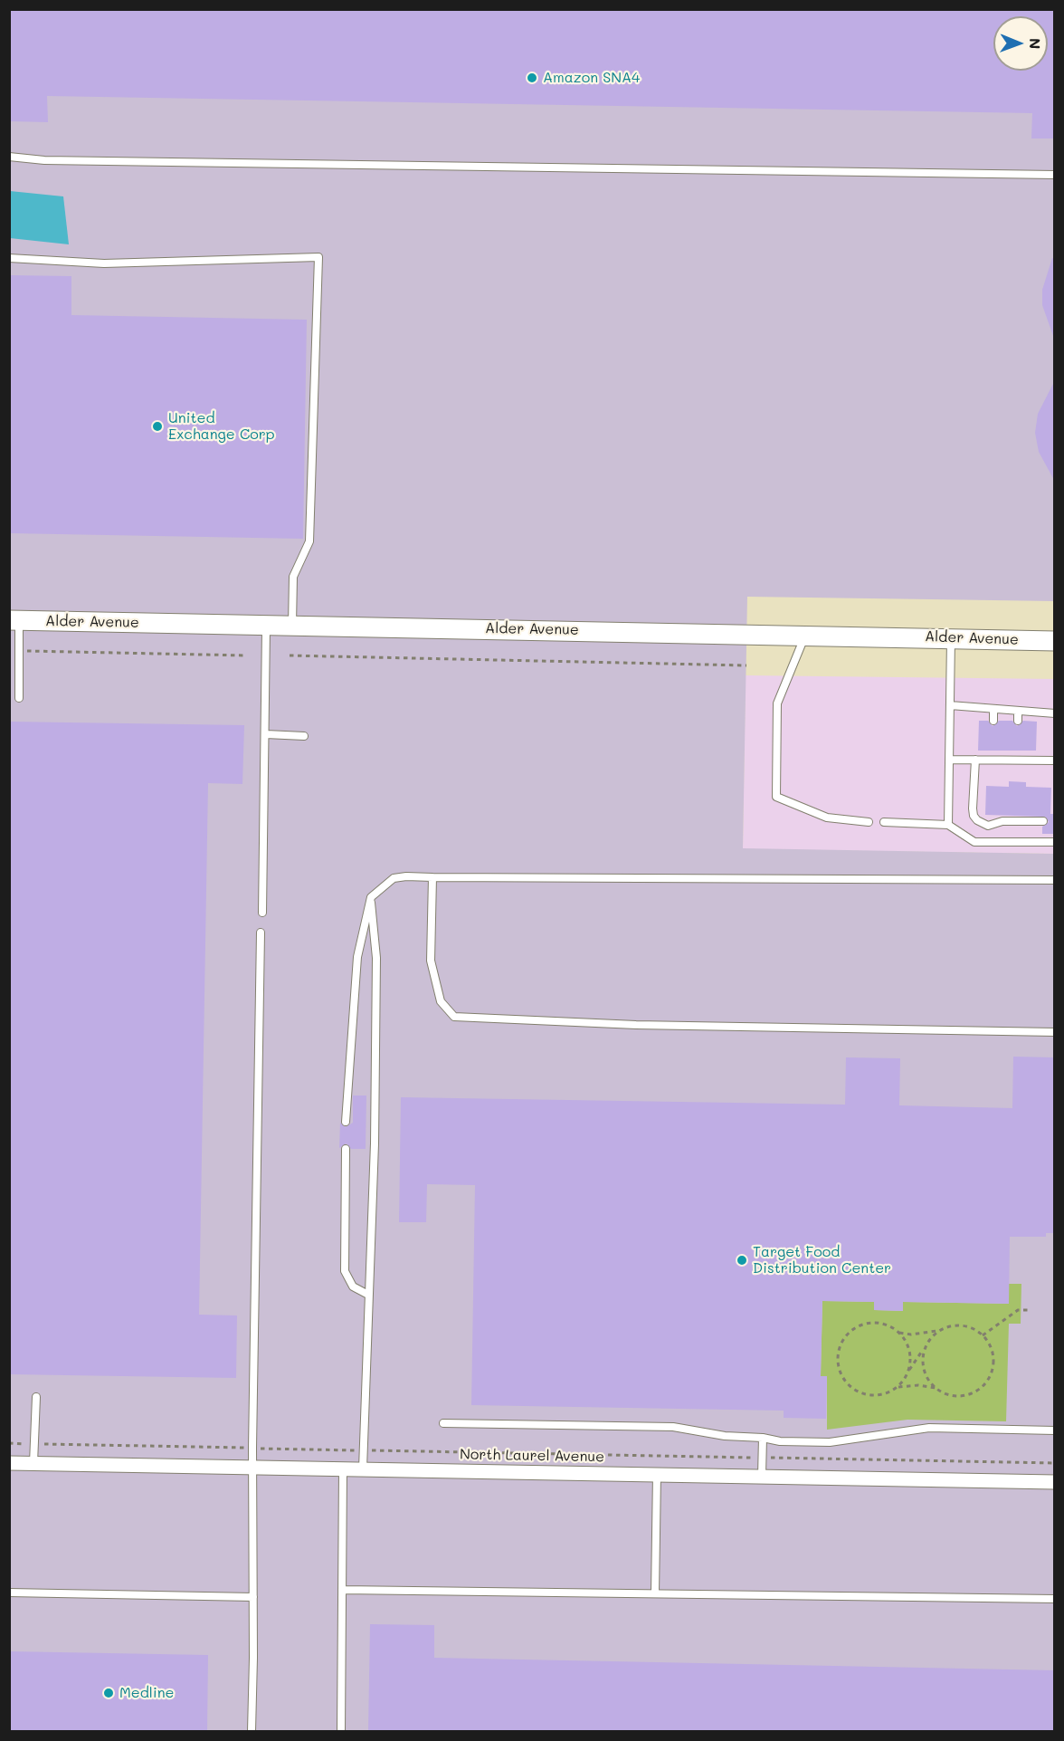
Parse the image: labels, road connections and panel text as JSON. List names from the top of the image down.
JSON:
{
  "streets": {
    "main road": ["Alder Avenue"],
    "street": ["North Laurel Avenue"]
  },
  "places": [
    "Amazon SNA4",
    "United Exchange Corp",
    "Target Food Distribution Center",
    "Medline"
  ],
  "north": "right"
}
